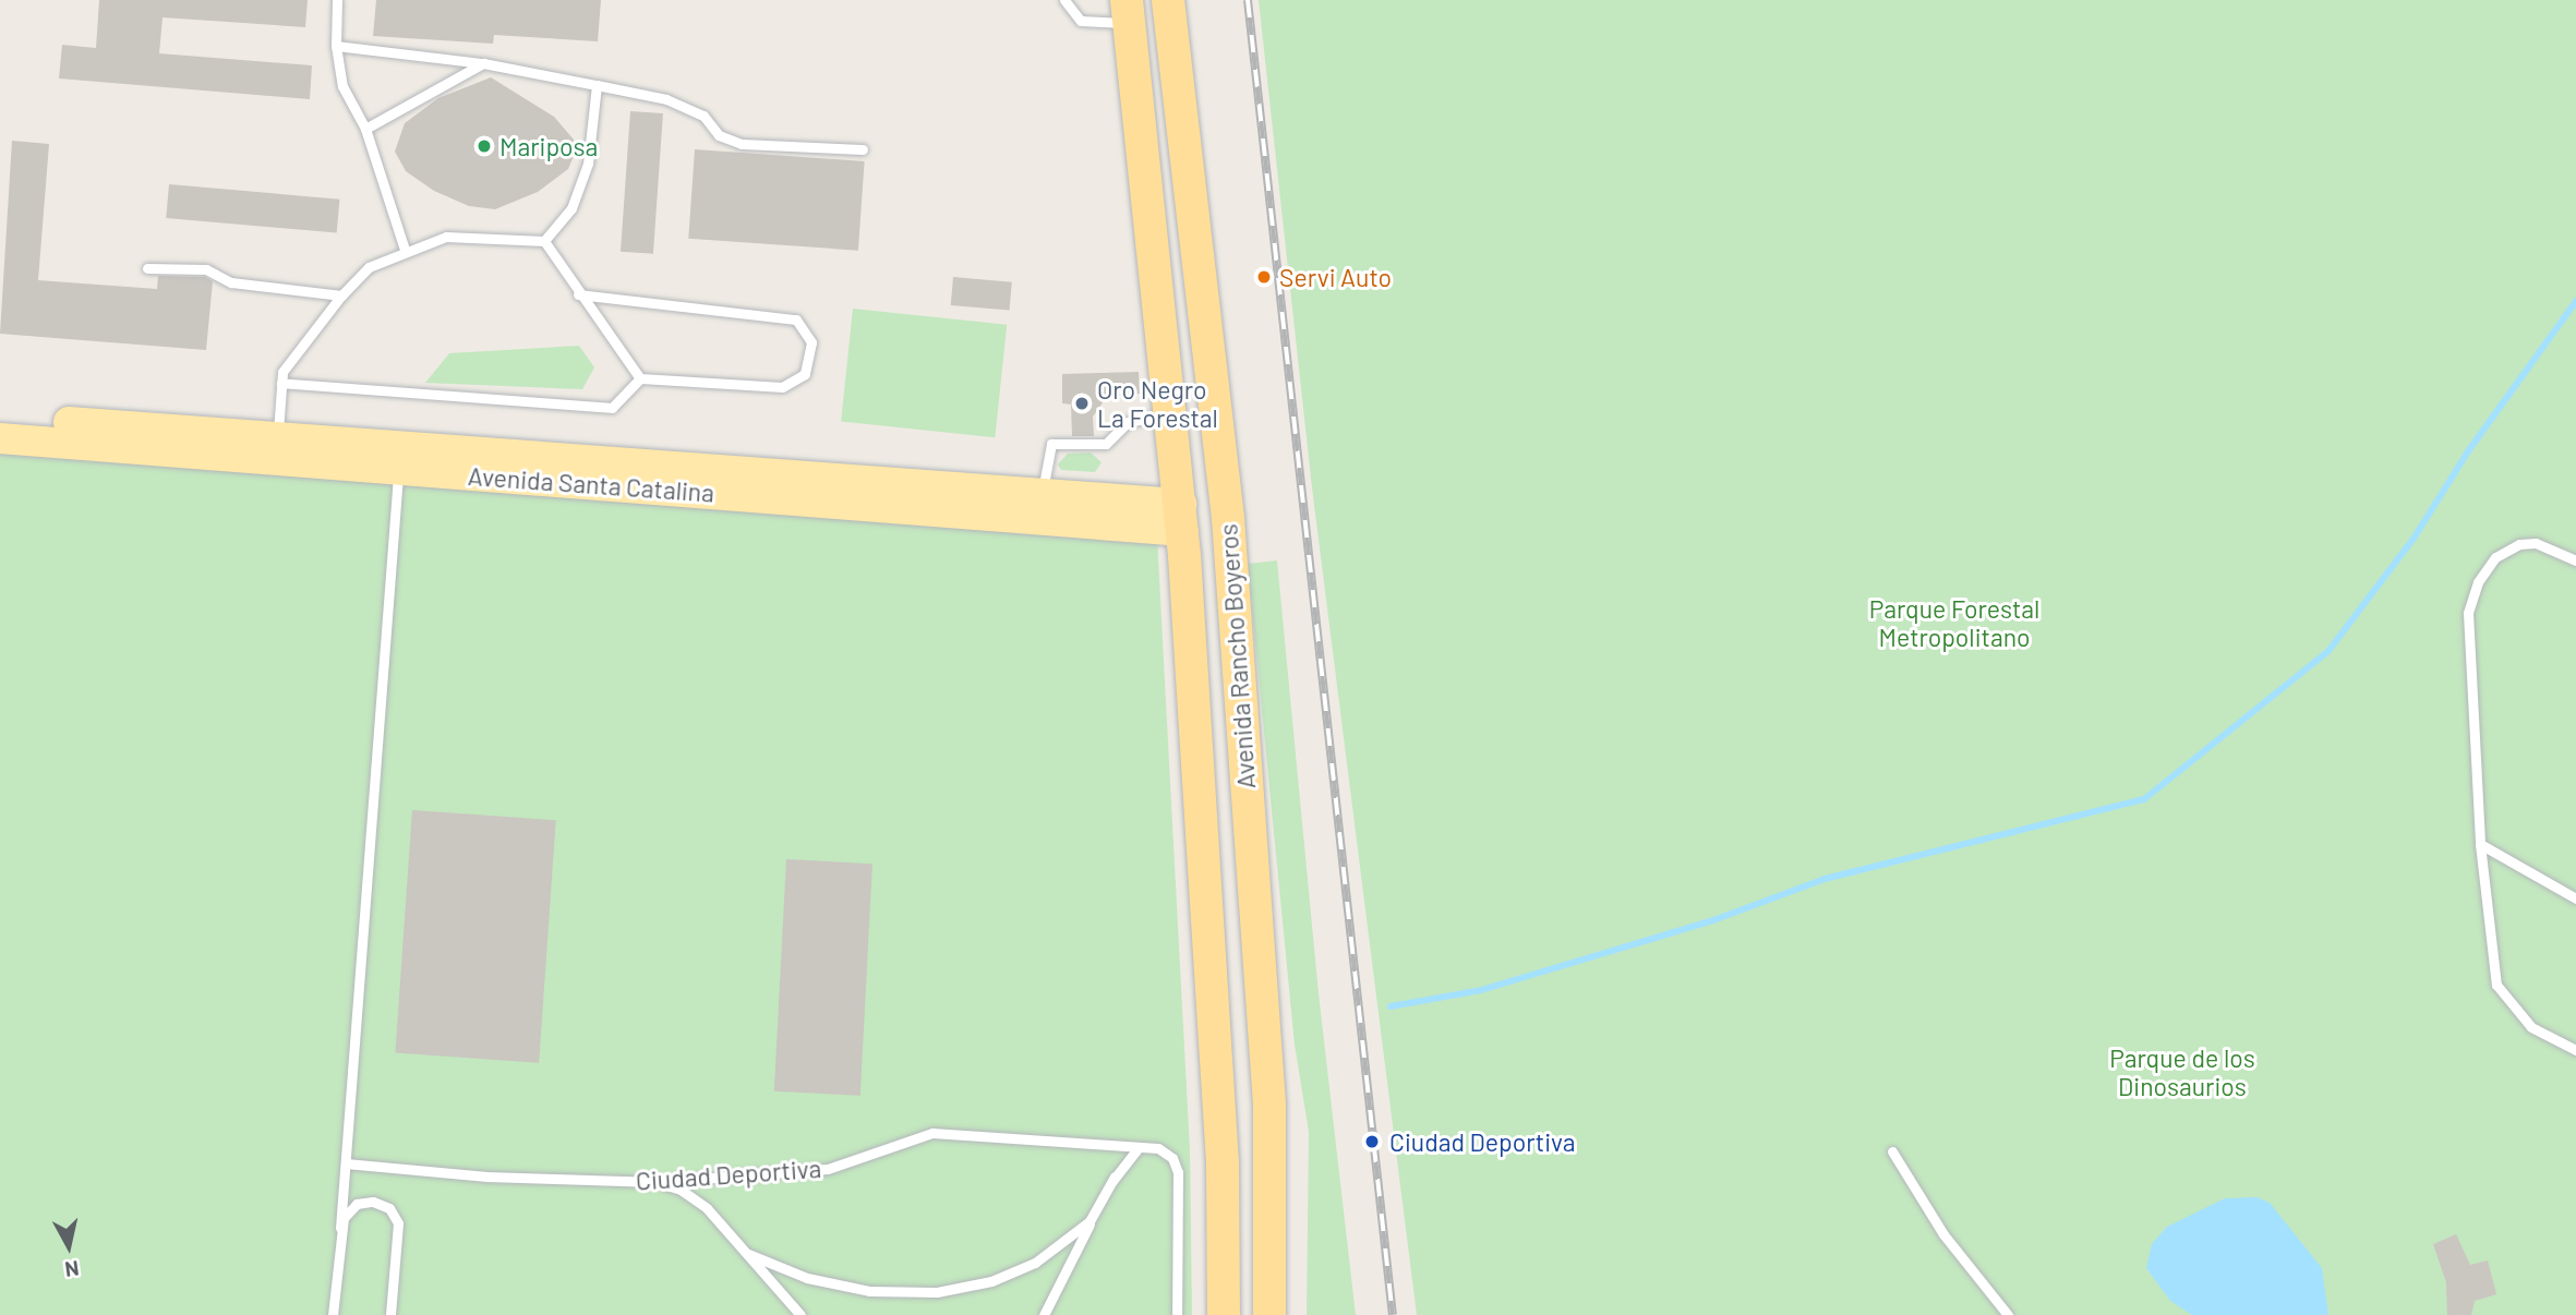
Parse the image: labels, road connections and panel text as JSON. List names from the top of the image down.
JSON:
{
  "streets": {
    "highway": ["Avenida Rancho Boyeros"],
    "main road": ["Avenida Santa Catalina"],
    "lane": ["Ciudad Deportiva"]
  },
  "crossings": [
    ["Avenida Santa Catalina", "Avenida Rancho Boyeros"]
  ],
  "parks": ["Parque Forestal Metropolitano", "Parque de los Dinosaurios"],
  "places": [
    "Mariposa",
    "Servi Auto",
    "Oro Negro La Forestal",
    "Ciudad Deportiva"
  ],
  "north": "bottom"
}
